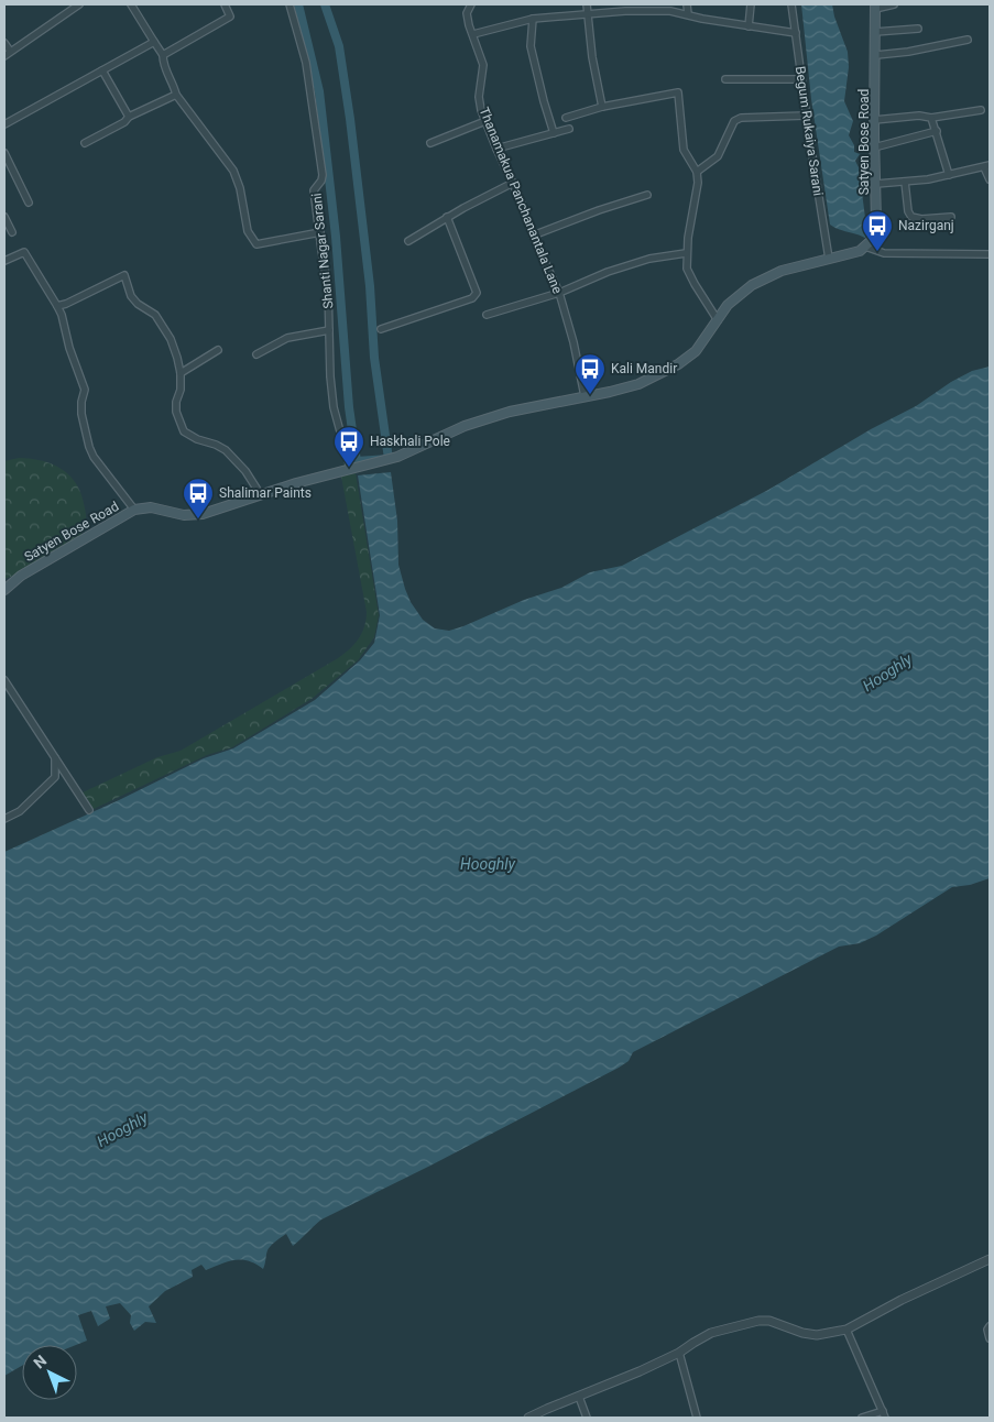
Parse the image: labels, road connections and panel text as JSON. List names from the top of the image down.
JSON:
{
  "streets": {
    "main road": ["Satyen Bose Road"],
    "street": ["Begum Rukaiya Sarani", "Thanamakua Panchanantala Lane", "Shanti Nagar Sarani"]
  },
  "crossings": [
    ["Begum Rukaiya Sarani", "Satyen Bose Road"],
    ["Satyen Bose Road", "Thanamakua Panchanantala Lane"],
    ["Satyen Bose Road", "Shanti Nagar Sarani"]
  ],
  "water": ["Hooghly"],
  "places": {
    "bus stop": [
      "Nazirganj",
      "Kali Mandir",
      "Haskhali Pole",
      "Shalimar Paints"
    ]
  },
  "north": "top left"
}
